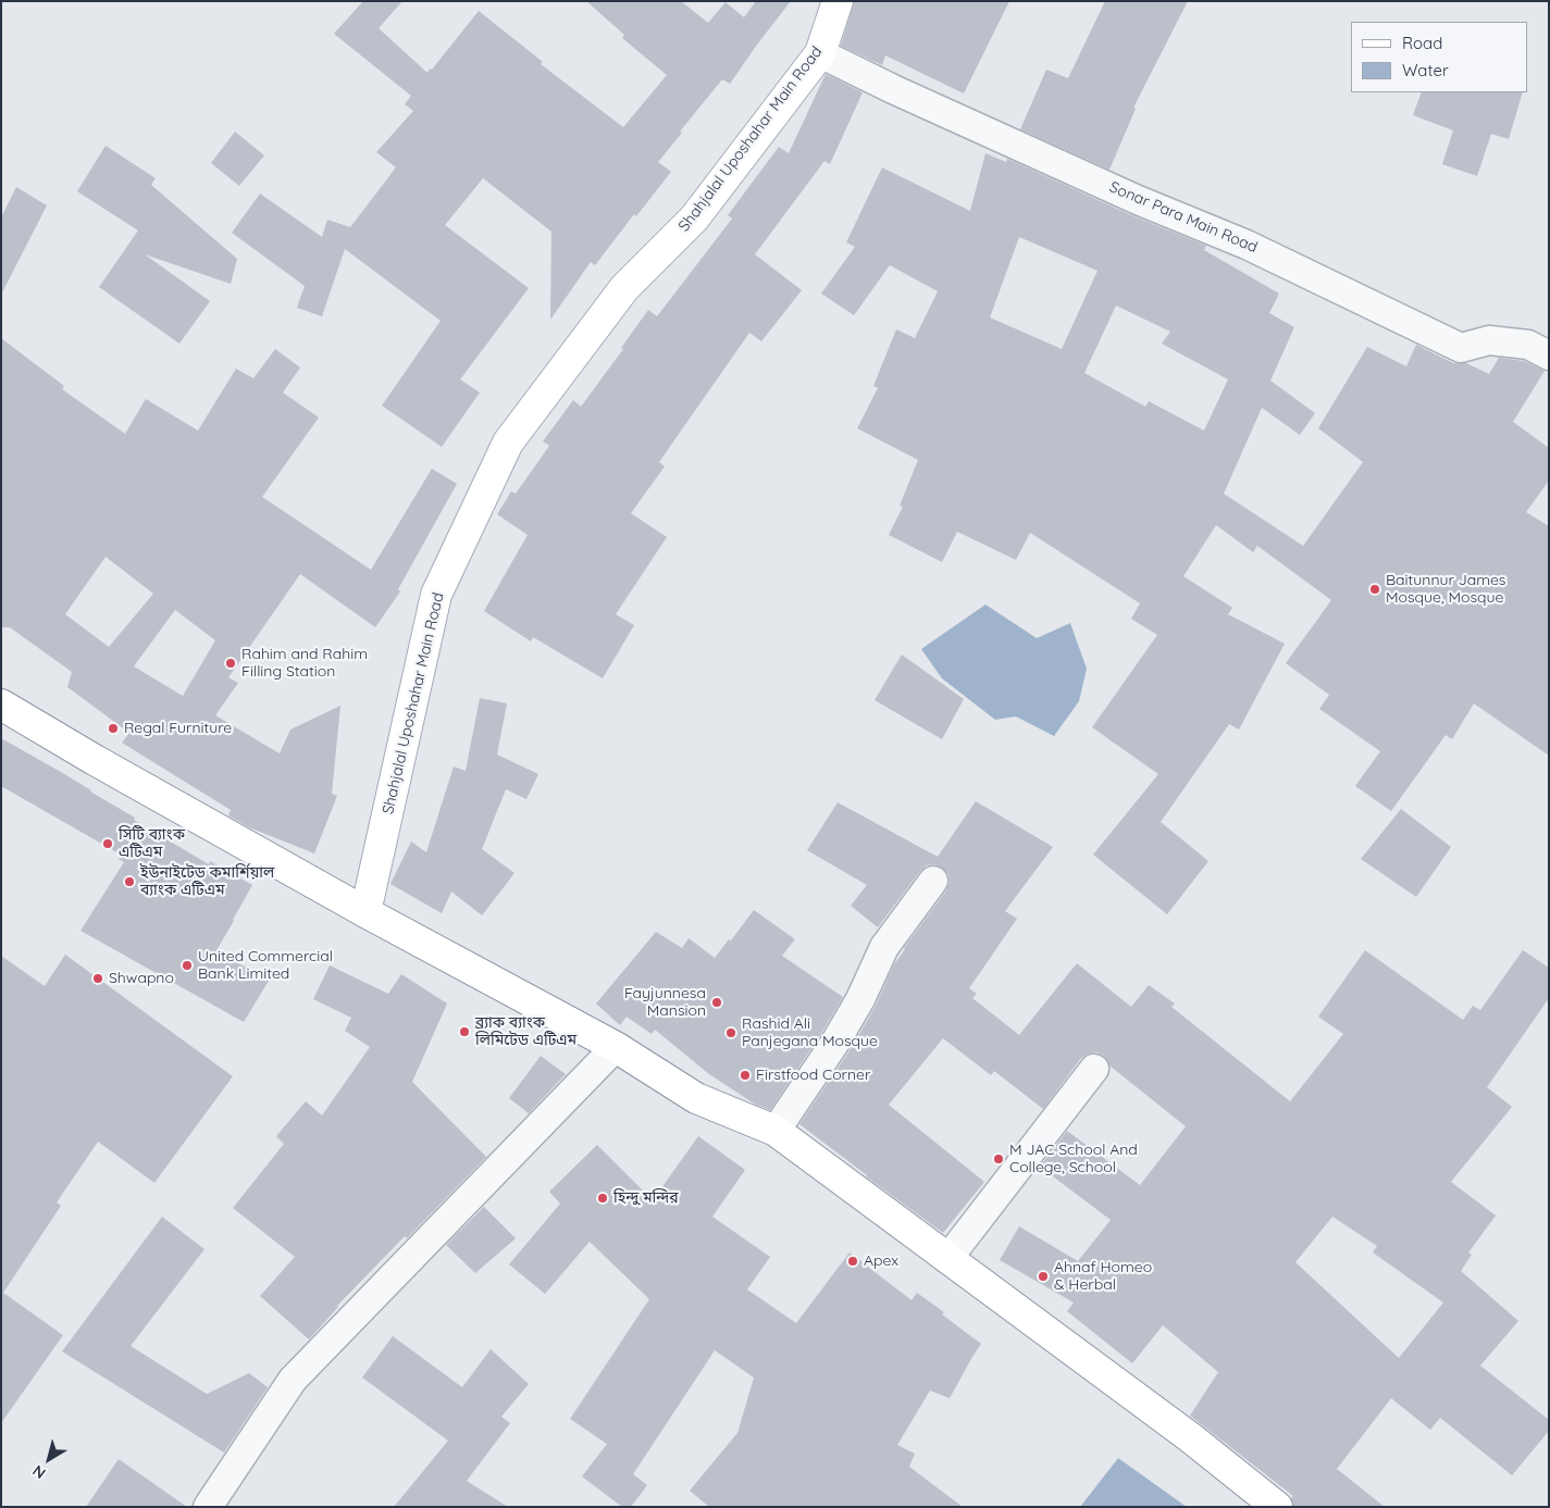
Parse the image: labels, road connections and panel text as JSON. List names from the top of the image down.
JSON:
{
  "streets": {
    "main road": ["Shahjalal Uposhahar Main Road"],
    "street": ["Sonar Para Main Road"]
  },
  "crossings": [
    ["Shahjalal Uposhahar Main Road", "Sonar Para Main Road"]
  ],
  "places": [
    "Baitunnur James Mosque, Mosque",
    "Rahim and Rahim Filling Station",
    "Regal Furniture",
    "সিটি ব্যাংক এটিএম",
    "ইউনাইটেড কমার্শিয়াল ব্যাংক এটিএম",
    "United Commercial Bank Limited",
    "Shwapno",
    "Fayjunnesa Mansion",
    "ব্র্যাক ব্যাংক লিমিটেড এটিএম",
    "Rashid Ali Panjegana Mosque",
    "Firstfood Corner",
    "M JAC School And College, School",
    "হিন্দু মন্দির",
    "Apex",
    "Ahnaf Homeo & Herbal"
  ],
  "legend": ["Road", "Water"],
  "north": "bottom left"
}
